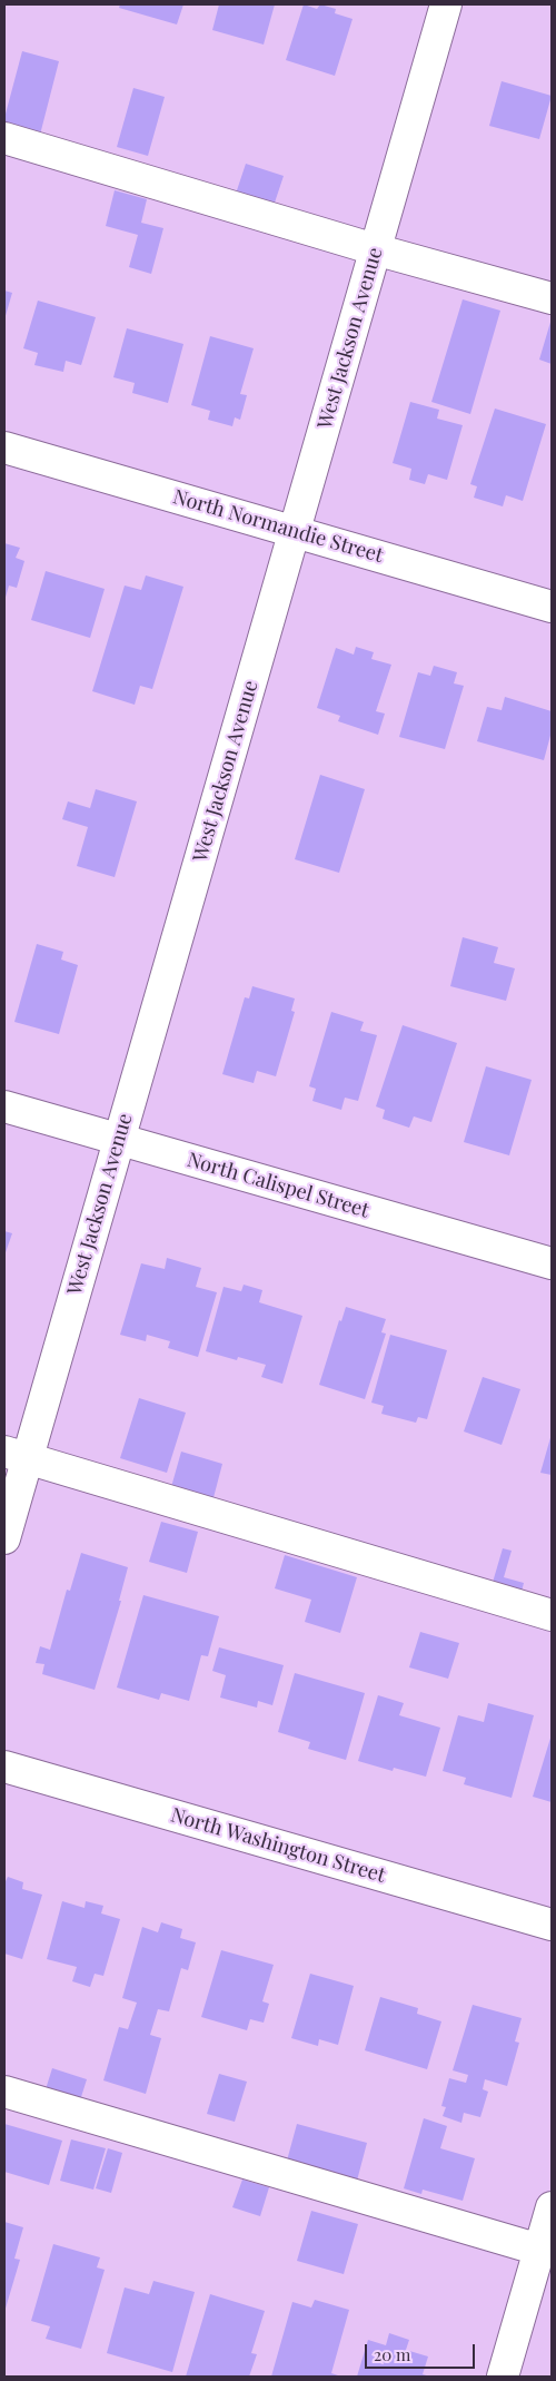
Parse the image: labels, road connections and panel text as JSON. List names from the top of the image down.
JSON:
{
  "streets": {
    "street": [
      "West Jackson Avenue",
      "North Normandie Street",
      "North Calispel Street",
      "North Washington Street"
    ]
  },
  "crossings": [
    ["West Jackson Avenue", "North Normandie Street"],
    ["West Jackson Avenue", "North Calispel Street"]
  ],
  "scale_bar": "20 m"
}
